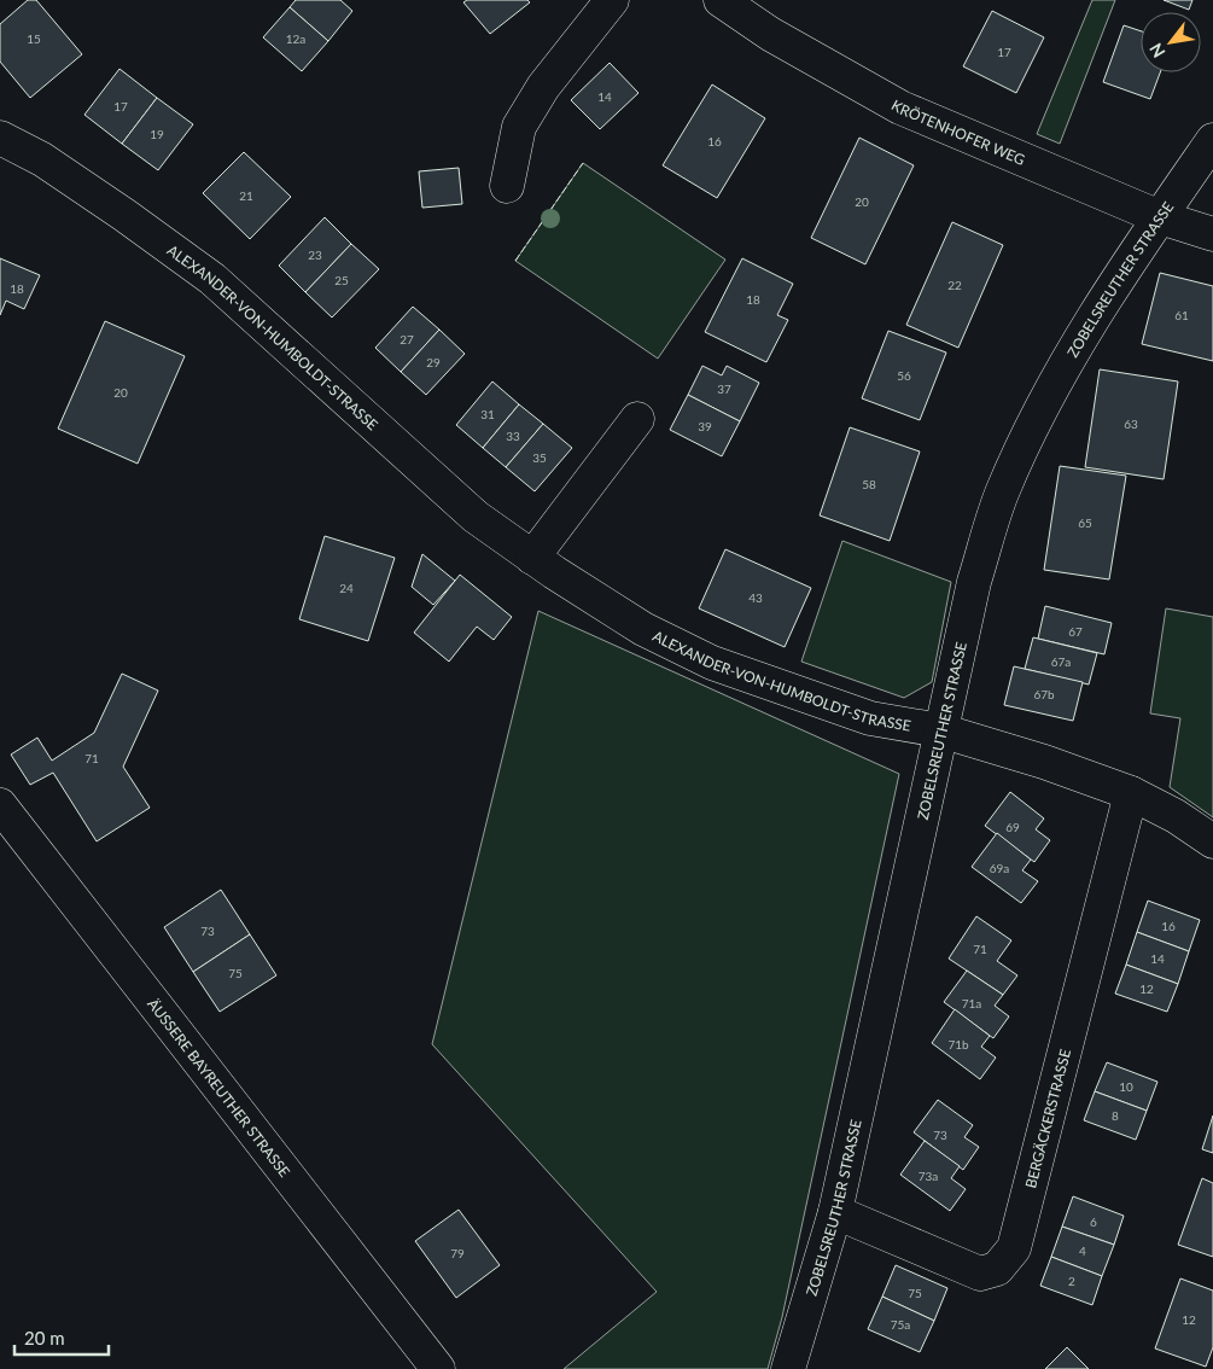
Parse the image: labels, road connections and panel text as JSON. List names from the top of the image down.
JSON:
{
  "streets": {
    "street": [
      "KRÖTENHOFER WEG",
      "ZOBELSREUTHER STRASSE",
      "ALEXANDER-VON-HUMBOLDT-STRASSE",
      "ÄUSSERE BAYREUTHER STRASSE",
      "BERGÄCKERSTRASSE"
    ]
  },
  "crossings": [
    ["KRÖTENHOFER WEG", "ZOBELSREUTHER STRASSE"],
    ["ZOBELSREUTHER STRASSE", "ALEXANDER-VON-HUMBOLDT-STRASSE"],
    ["ZOBELSREUTHER STRASSE", "BERGÄCKERSTRASSE"],
    ["ALEXANDER-VON-HUMBOLDT-STRASSE", "BERGÄCKERSTRASSE"]
  ],
  "house_numbers": [
    "15",
    "12a",
    "17",
    "14",
    "17",
    "19",
    "16",
    "21",
    "20",
    "23",
    "25",
    "22",
    "18",
    "18",
    "61",
    "27",
    "29",
    "56",
    "37",
    "20",
    "31",
    "63",
    "39",
    "33",
    "35",
    "58",
    "65",
    "24",
    "43",
    "67",
    "67a",
    "67b",
    "71",
    "69",
    "69a",
    "16",
    "73",
    "71",
    "14",
    "75",
    "12",
    "71a",
    "71b",
    "10",
    "8",
    "73",
    "73a",
    "6",
    "4",
    "79",
    "2",
    "75",
    "12",
    "75a"
  ],
  "scale_bar": "20 m",
  "north": "bottom left"
}
